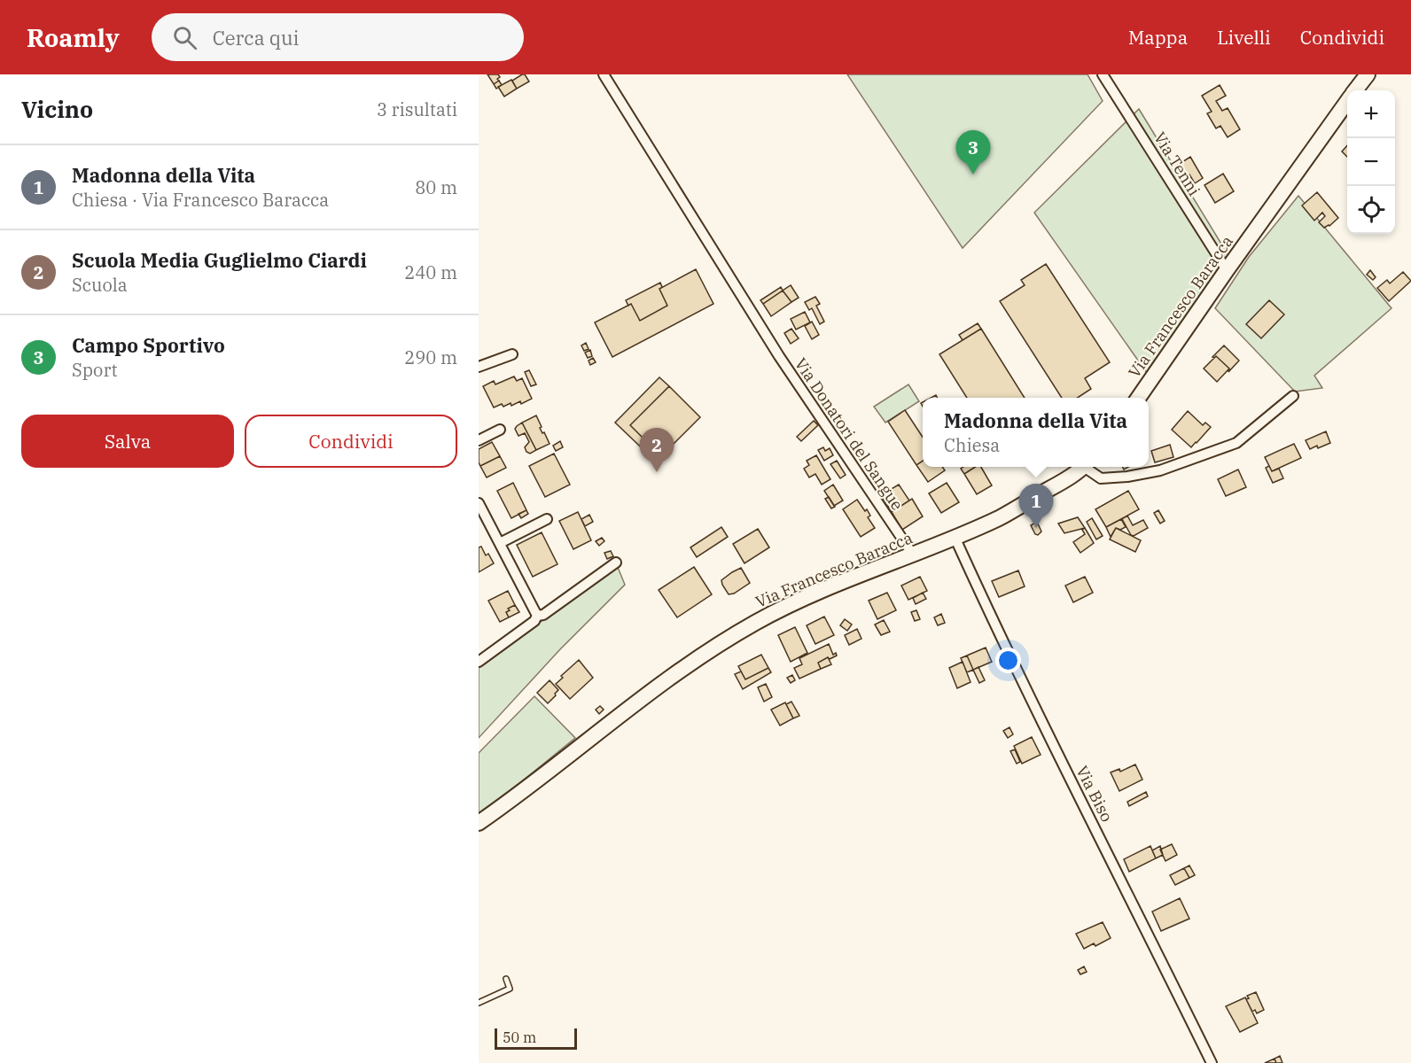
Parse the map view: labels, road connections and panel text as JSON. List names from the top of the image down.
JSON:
{
  "streets": {
    "street": [
      "Via Tenni",
      "Via Francesco Baracca",
      "Via Donatori del Sangue",
      "Via Biso"
    ]
  },
  "crossings": [
    ["Via Tenni", "Via Francesco Baracca"],
    ["Via Francesco Baracca", "Via Donatori del Sangue"],
    ["Via Francesco Baracca", "Via Biso"]
  ],
  "scale_bar": "50 m",
  "page": {
    "header": "Roamly",
    "search": "Cerca qui",
    "nav": ["Mappa", "Livelli", "Condividi"],
    "heading": ["Vicino", "3 risultati"],
    "map_buttons": ["+", "−"],
    "pins": ["3", "2", "1"],
    "list": [
      {
        "mark": "1",
        "name": "Madonna della Vita",
        "note": "Chiesa · Via Francesco Baracca",
        "value": "80 m"
      },
      {
        "mark": "2",
        "name": "Scuola Media Guglielmo Ciardi",
        "note": "Scuola",
        "value": "240 m"
      },
      {
        "mark": "3",
        "name": "Campo Sportivo",
        "note": "Sport",
        "value": "290 m"
      }
    ],
    "popup": ["Madonna della Vita", "Chiesa"],
    "buttons": ["Salva", "Condividi"],
    "scale": "50 m"
  }
}
